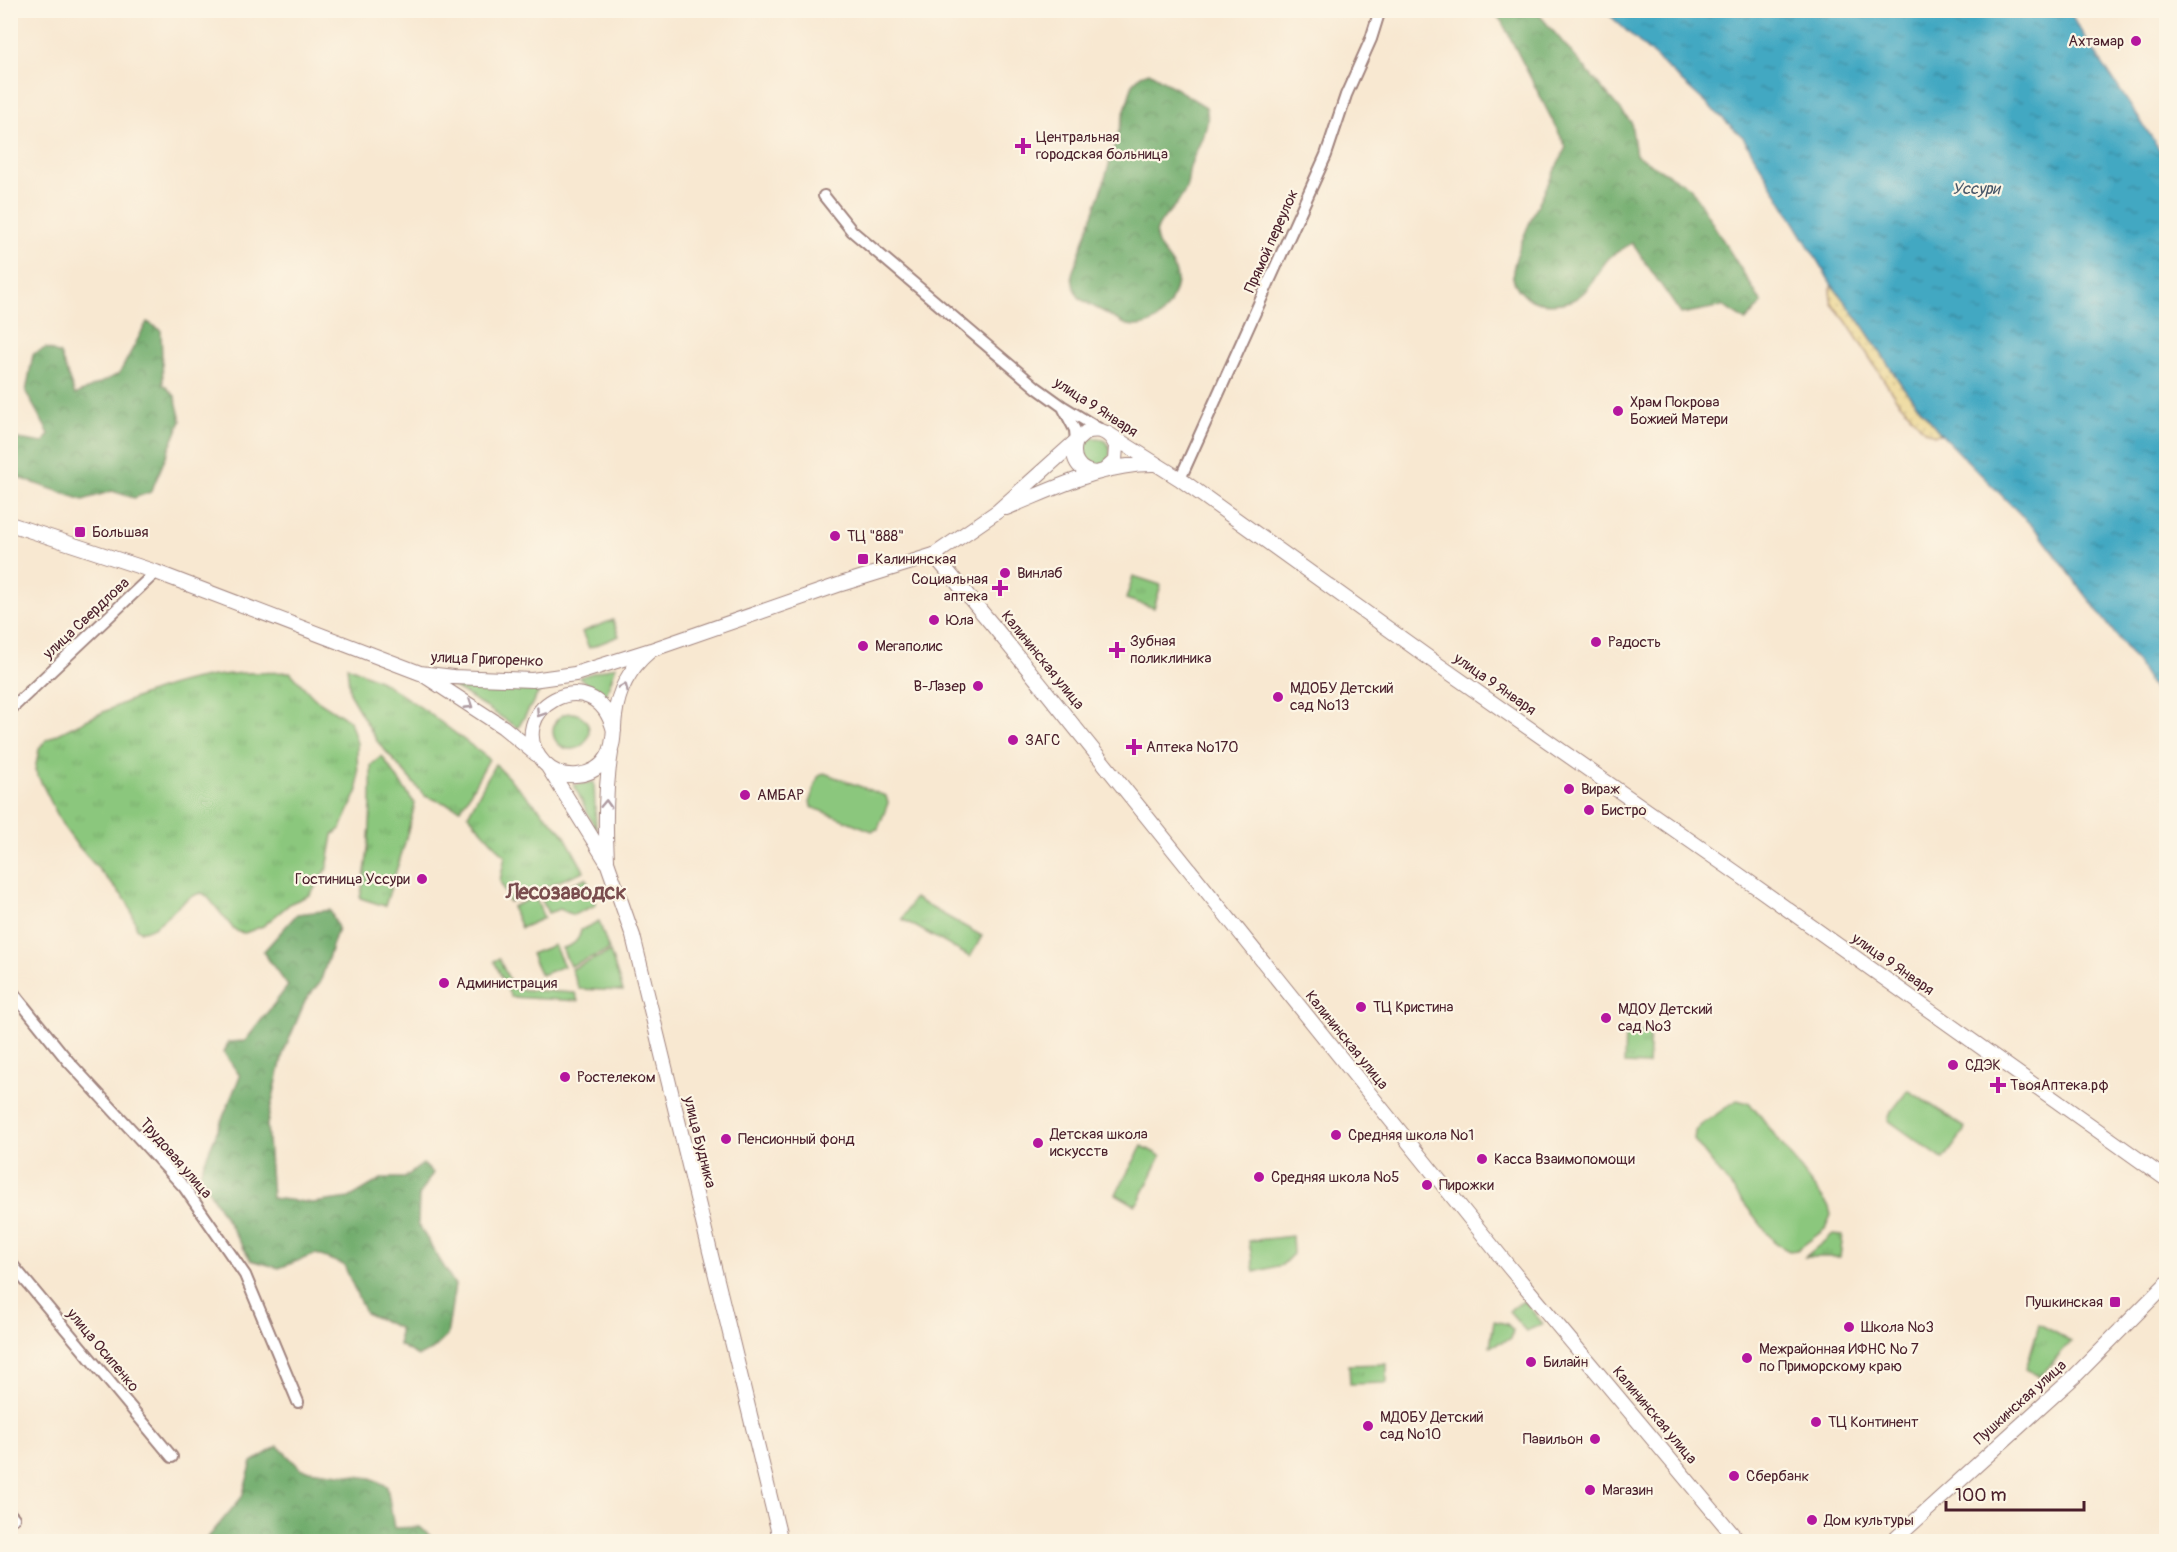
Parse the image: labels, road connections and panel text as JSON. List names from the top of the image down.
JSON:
{
  "streets": {
    "main road": [
      "улица 9 Января",
      "улица Григоренко",
      "Калининская улица",
      "улица Будника",
      "Пушкинская улица"
    ],
    "street": [
      "Прямой переулок",
      "улица Свердлова",
      "Трудовая улица",
      "улица Осипенко"
    ]
  },
  "crossings": [
    ["Прямой переулок", "улица 9 Января"],
    ["улица Свердлова", "улица Григоренко"],
    ["улица Григоренко", "Калининская улица"],
    ["улица Григоренко", "улица Будника"]
  ],
  "districts": ["Лесозаводск"],
  "water": ["Уссури"],
  "places": {
    "other": [
      "Ахтамар",
      "Храм Покрова Божией Матери",
      "ТЦ \"888\"",
      "Винлаб",
      "Юла",
      "Радость",
      "Мегаполис",
      "В-Лазер",
      "МДОБУ Детский сад №13",
      "ЗАГС",
      "Вираж",
      "АМБАР",
      "Бистро",
      "Гостиница Уссури",
      "Администрация",
      "ТЦ Кристина",
      "МДОУ Детский сад №3",
      "СДЭК",
      "Ростелеком",
      "Средняя школа №1",
      "Пенсионный фонд",
      "Детская школа искусств",
      "Касса Взаимопомощи",
      "Средняя школа №5",
      "Пирожки",
      "Школа №3",
      "Межрайонная ИФНС № 7 по Приморскому краю",
      "Билайн",
      "ТЦ Континент",
      "МДОБУ Детский сад №10",
      "Павильон",
      "Сбербанк",
      "Магазин",
      "Дом культуры"
    ],
    "health": [
      "Центральная городская больница",
      "Социальная аптека",
      "Зубная поликлиника",
      "Аптека №170",
      "ТвояАптека.рф"
    ],
    "transit": ["Большая", "Калининская", "Пушкинская"]
  },
  "scale_bar": "100 m"
}
